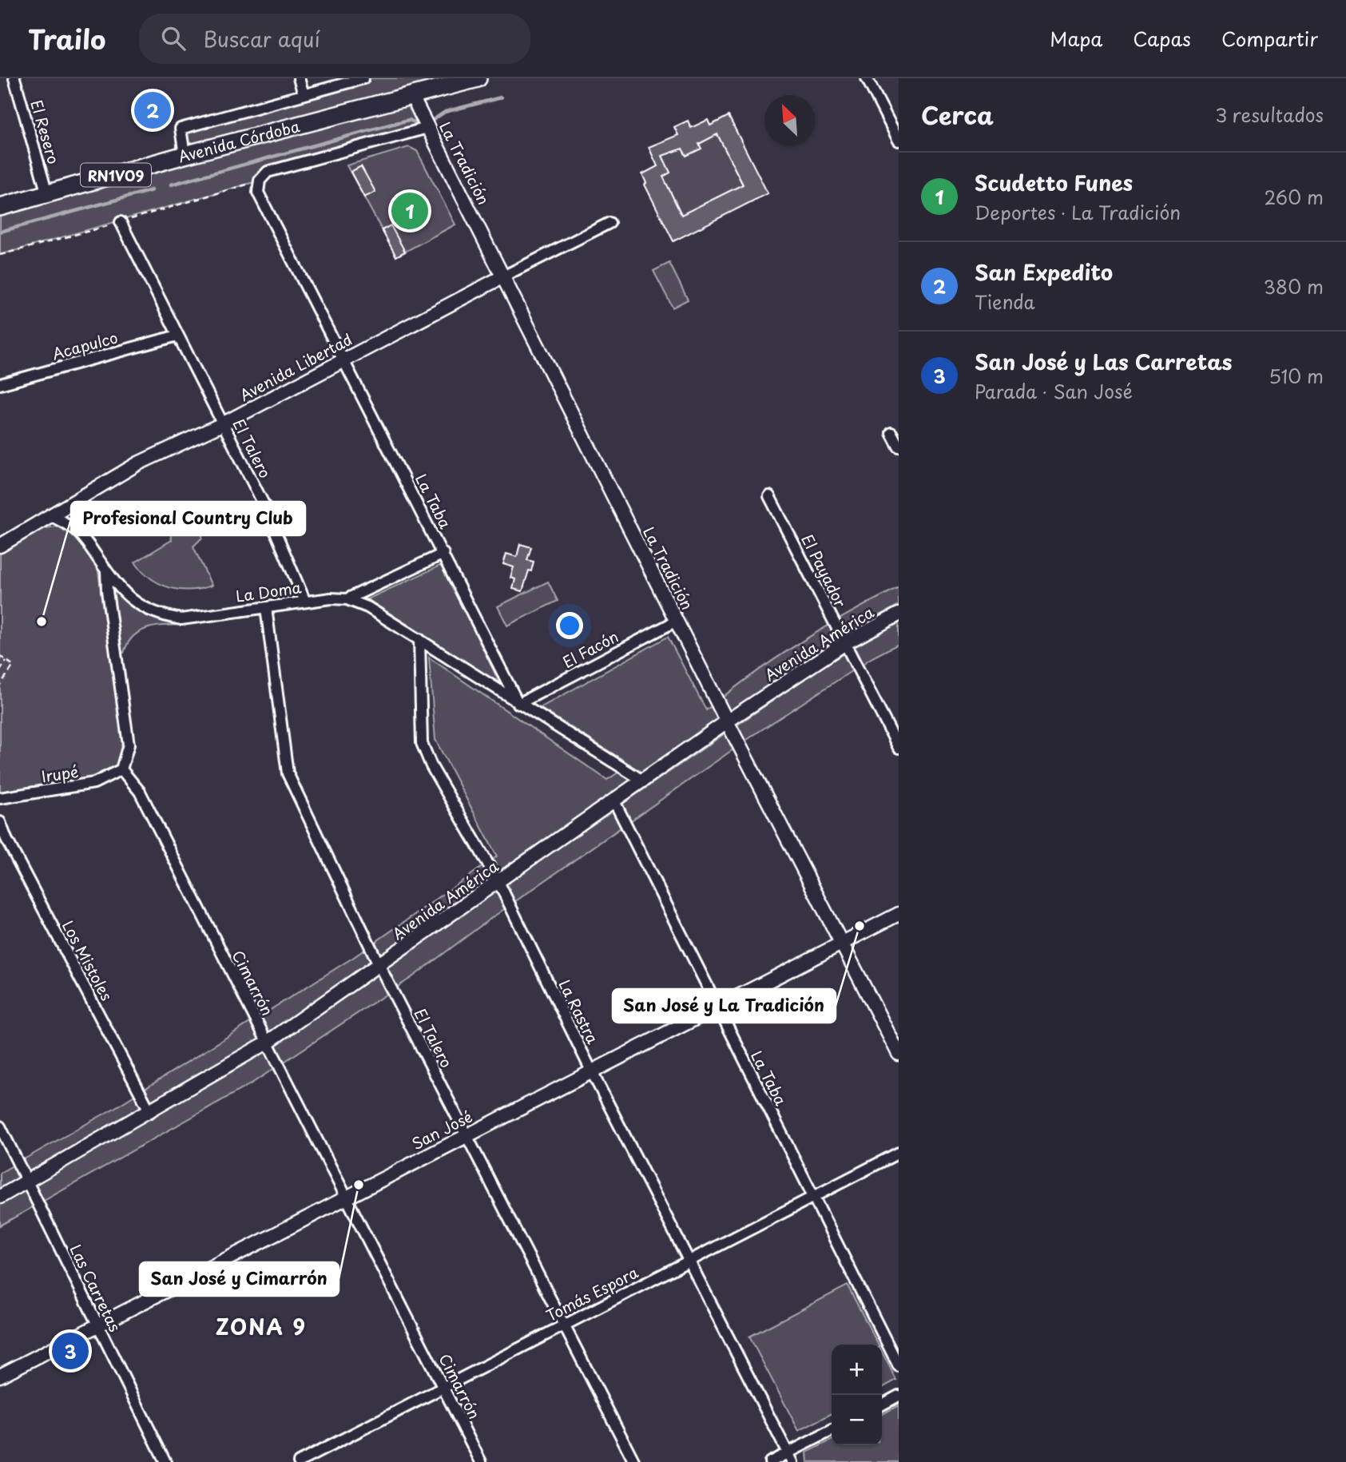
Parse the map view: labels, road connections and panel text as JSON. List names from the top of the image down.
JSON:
{
  "streets": {
    "main road": ["Avenida Córdoba", "RN1V09"],
    "street": [
      "El Resero",
      "La Tradición",
      "Acapulco",
      "Avenida Libertad",
      "El Talero",
      "La Taba",
      "El Payador",
      "La Doma",
      "Avenida América",
      "El Facón",
      "Irupé",
      "Los Mistoles",
      "Cimarrón",
      "La Rastra",
      "San José",
      "Las Carretas",
      "Tomás Espora"
    ]
  },
  "crossings": [
    ["El Resero", "Avenida Córdoba"],
    ["Avenida Córdoba", "La Tradición"],
    ["La Tradición", "Avenida Libertad"],
    ["La Tradición", "Avenida América"],
    ["La Tradición", "El Facón"],
    ["La Tradición", "San José"],
    ["Acapulco", "El Talero"],
    ["Avenida Libertad", "El Talero"],
    ["Avenida Libertad", "La Taba"],
    ["El Talero", "La Doma"],
    ["El Talero", "Avenida América"],
    ["El Talero", "San José"],
    ["El Talero", "Tomás Espora"],
    ["La Taba", "La Doma"],
    ["La Taba", "Avenida América"],
    ["La Taba", "El Facón"],
    ["La Taba", "San José"],
    ["La Taba", "Tomás Espora"],
    ["El Payador", "Avenida América"],
    ["Avenida América", "Los Mistoles"],
    ["Avenida América", "Cimarrón"],
    ["Avenida América", "La Rastra"],
    ["Avenida América", "Las Carretas"],
    ["Irupé", "Cimarrón"],
    ["Cimarrón", "San José"],
    ["Cimarrón", "Tomás Espora"],
    ["La Rastra", "San José"],
    ["La Rastra", "Tomás Espora"],
    ["San José", "Las Carretas"]
  ],
  "districts": ["ZONA 9"],
  "places": ["Profesional Country Club", "San José y La Tradición", "San José y Cimarrón"],
  "north": "top left",
  "page": {
    "header": "Trailo",
    "search": "Buscar aquí",
    "nav": ["Mapa", "Capas", "Compartir"],
    "heading": ["Cerca", "3 resultados"],
    "pins": ["2", "1", "3"],
    "list": [
      {
        "mark": "1",
        "name": "Scudetto Funes",
        "note": "Deportes · La Tradición",
        "value": "260 m"
      },
      {
        "mark": "2",
        "name": "San Expedito",
        "note": "Tienda",
        "value": "380 m"
      },
      {
        "mark": "3",
        "name": "San José y Las Carretas",
        "note": "Parada · San José",
        "value": "510 m"
      }
    ],
    "map_buttons": ["+", "−"]
  }
}
